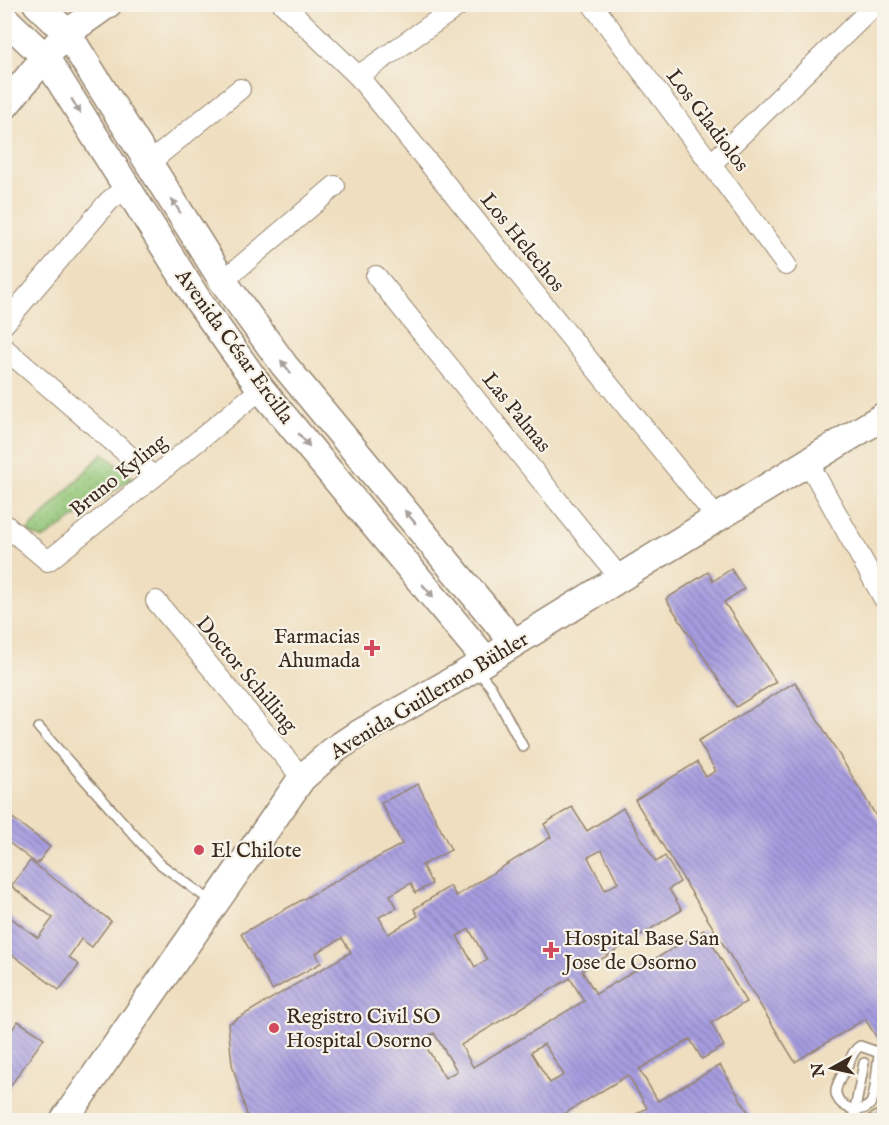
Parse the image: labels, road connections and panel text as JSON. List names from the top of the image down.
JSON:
{
  "streets": {
    "main road": ["Avenida César Ercilla", "Avenida Guillermo Bühler"],
    "street": [
      "Los Gladiolos",
      "Los Helechos",
      "Las Palmas",
      "Bruno Kyling",
      "Doctor Schilling"
    ]
  },
  "crossings": [
    ["Los Helechos", "Avenida Guillermo Bühler"],
    ["Avenida César Ercilla", "Bruno Kyling"],
    ["Avenida César Ercilla", "Avenida Guillermo Bühler"],
    ["Las Palmas", "Avenida Guillermo Bühler"],
    ["Doctor Schilling", "Avenida Guillermo Bühler"]
  ],
  "places": {
    "health": ["Farmacias Ahumada", "Hospital Base San Jose de Osorno"],
    "other": ["El Chilote", "Registro Civil SO Hospital Osorno"]
  },
  "north": "left"
}
